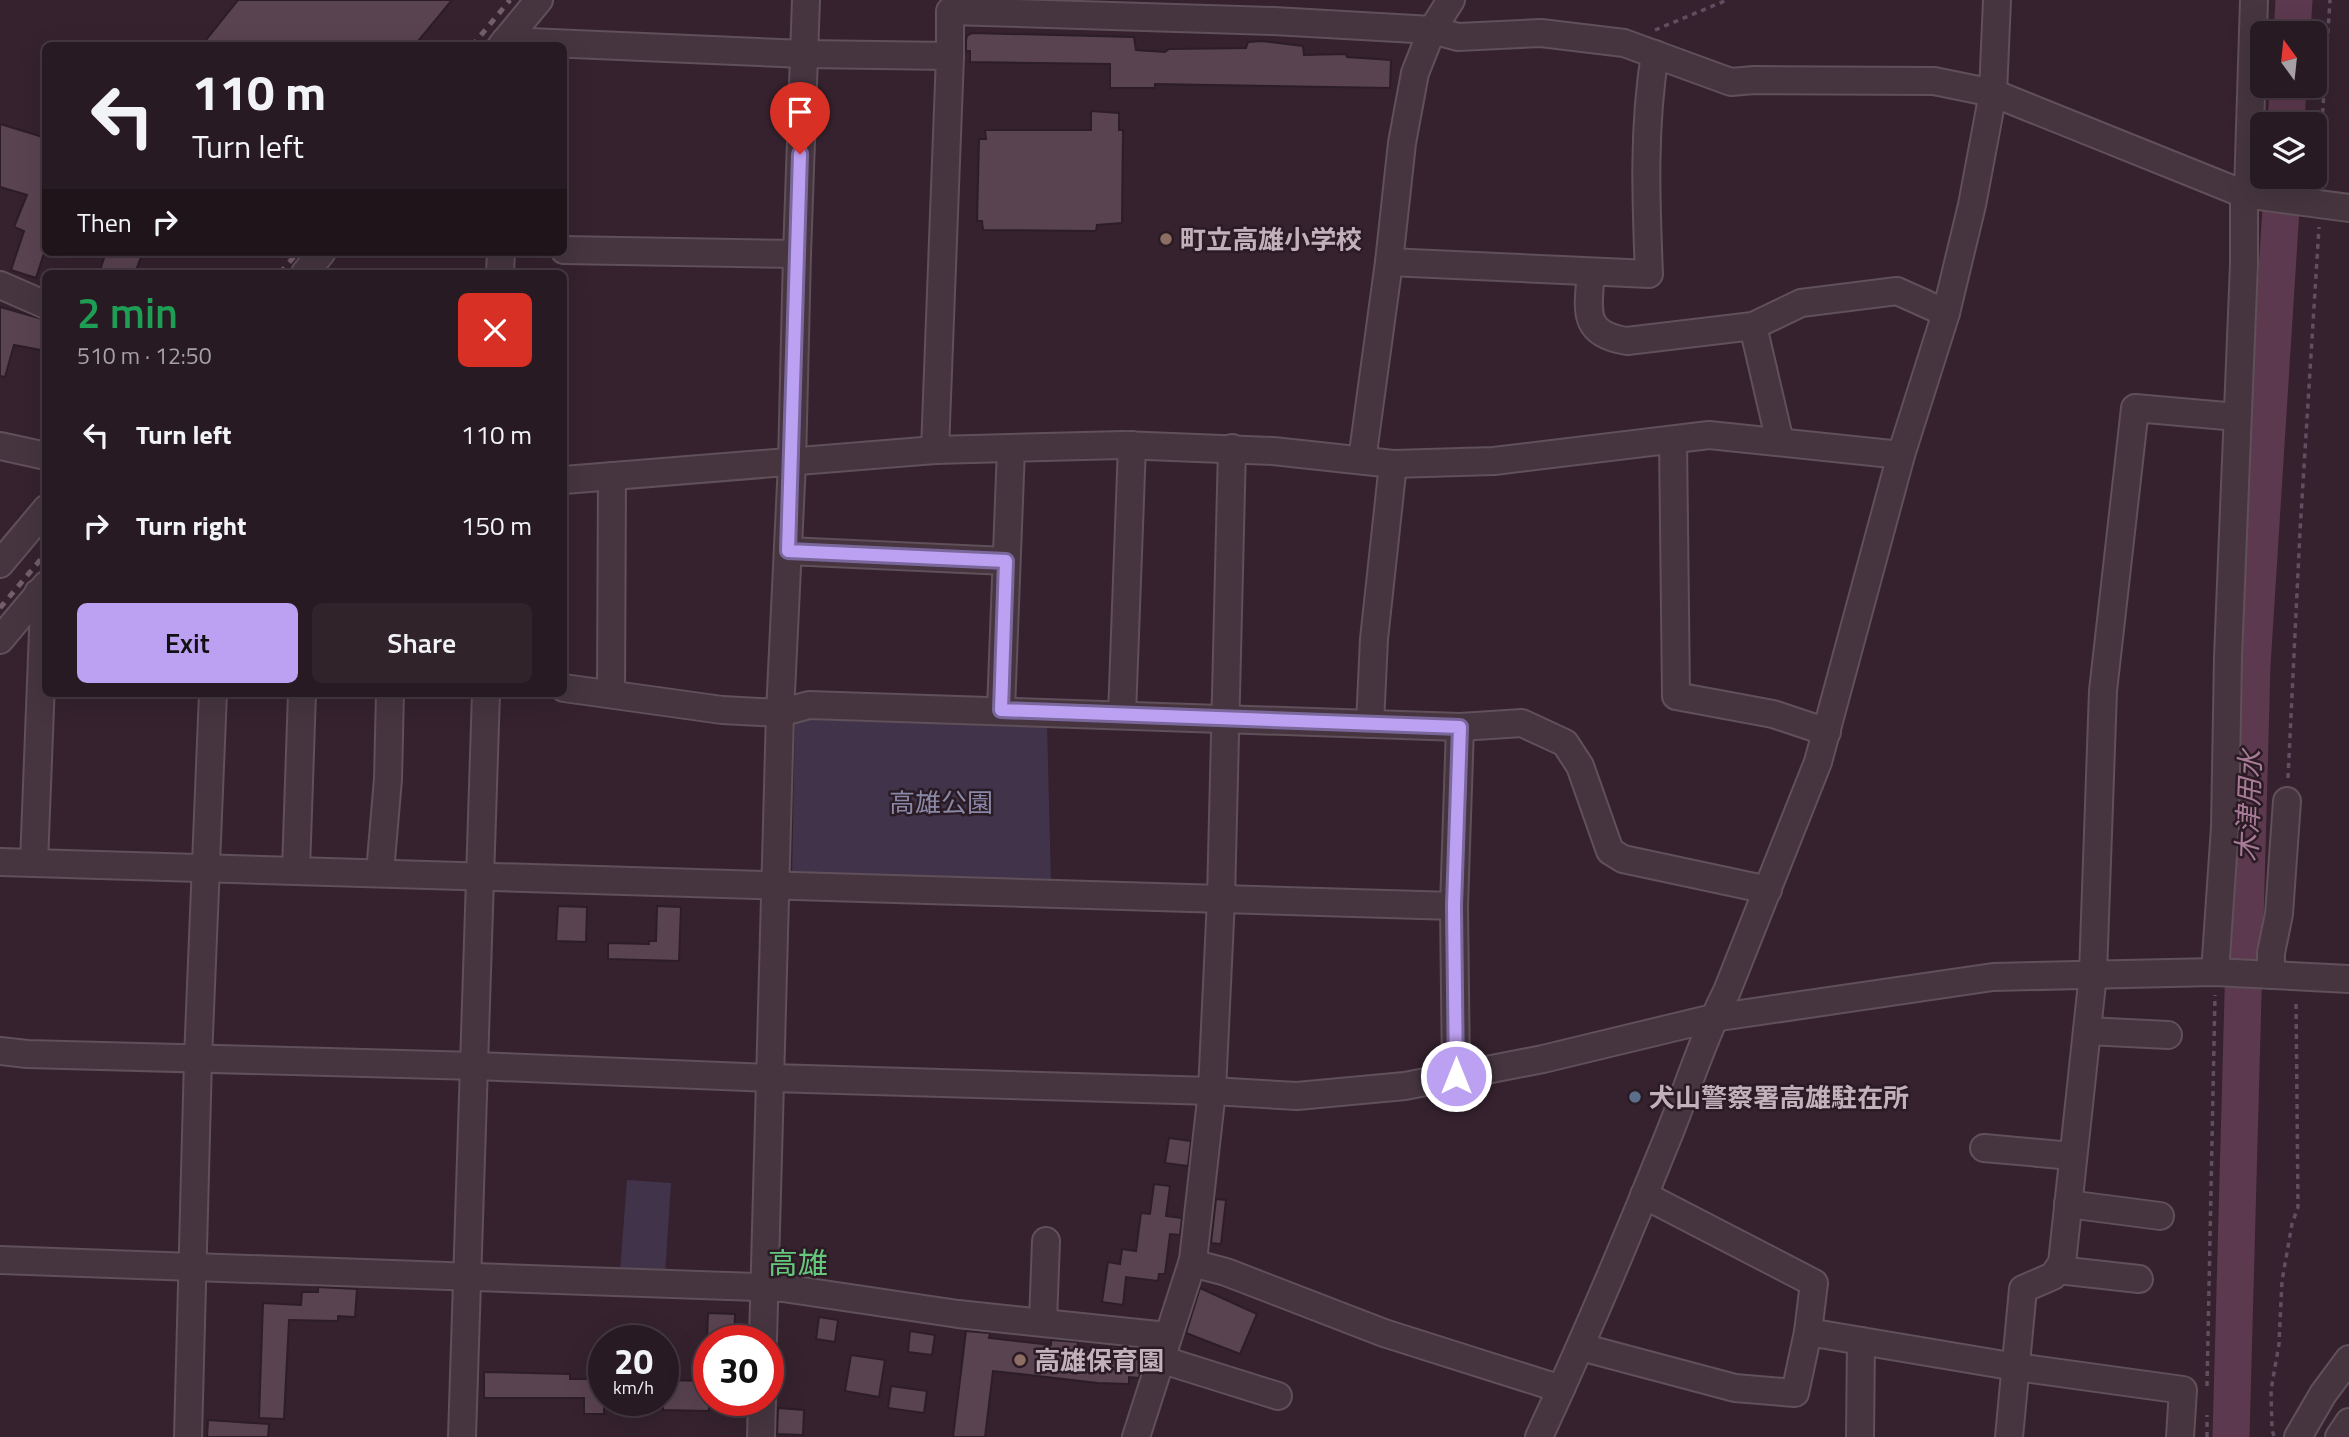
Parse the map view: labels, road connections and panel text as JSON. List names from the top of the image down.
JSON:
{
  "districts": ["高雄"],
  "water": ["木津用水"],
  "parks": ["高雄公園"],
  "places": ["町立高雄小学校", "犬山警察署高雄駐在所", "高雄保育園"],
  "north": "top",
  "page": {
    "turn": ["110 m", "Turn left"],
    "then": "Then",
    "heading": ["2 min", "510 m · 12:50"],
    "list": [
      {
        "name": "Turn left",
        "value": "110 m"
      },
      {
        "name": "Turn right",
        "value": "150 m"
      }
    ],
    "buttons": ["Exit", "Share"],
    "speed": "20 km/h",
    "limit": "30"
  }
}
